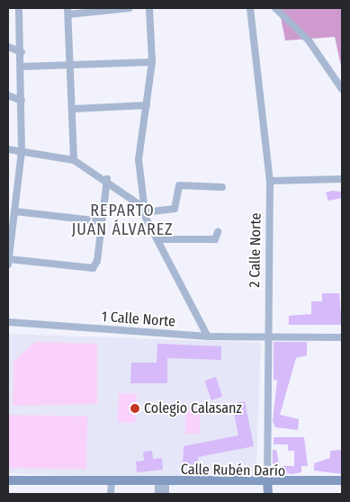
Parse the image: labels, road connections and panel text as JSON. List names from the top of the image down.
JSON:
{
  "streets": {
    "street": ["2 Calle Norte", "1 Calle Norte", "Calle Rubén Darío"]
  },
  "crossings": [
    ["2 Calle Norte", "1 Calle Norte"],
    ["2 Calle Norte", "Calle Rubén Darío"]
  ],
  "districts": ["REPARTO JUAN ÁLVAREZ"],
  "places": ["Colegio Calasanz"]
}
